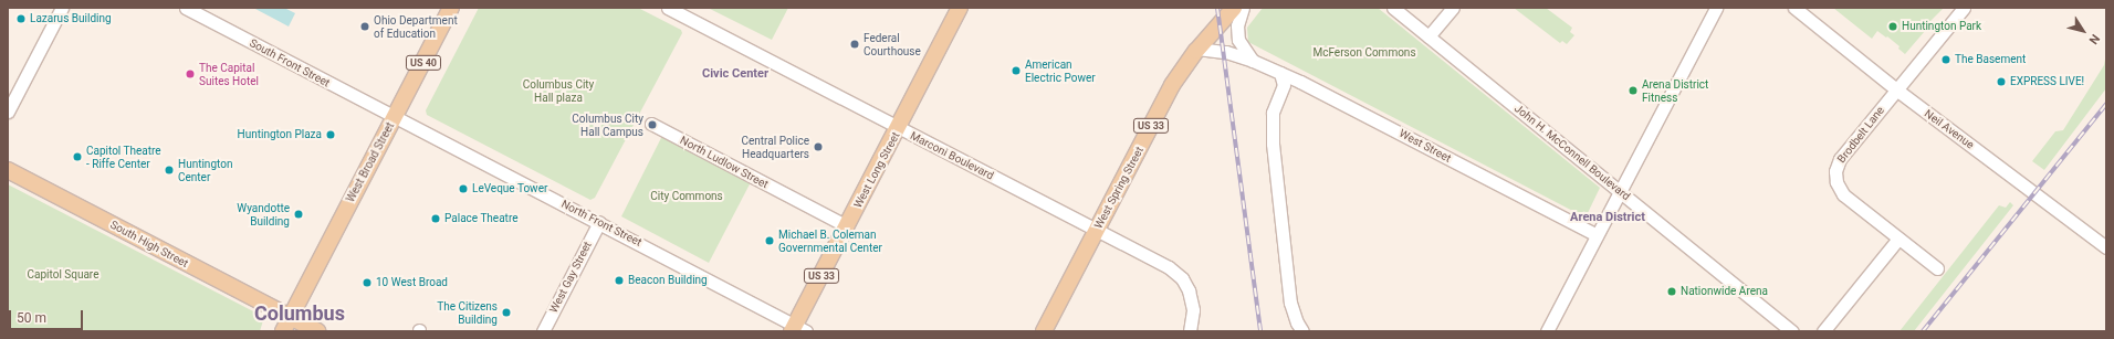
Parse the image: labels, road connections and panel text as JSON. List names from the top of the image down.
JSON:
{
  "streets": {
    "main road": [
      "US 40",
      "US 33",
      "West Broad Street",
      "West Long Street",
      "West Spring Street",
      "South High Street"
    ],
    "street": [
      "South Front Street",
      "Neil Avenue",
      "Brodbelt Lane",
      "West Street",
      "John H. McConnell Boulevard",
      "Marconi Boulevard",
      "North Ludlow Street",
      "North Front Street",
      "West Gay Street"
    ]
  },
  "crossings": [
    ["South Front Street", "West Broad Street"],
    ["South Front Street", "North Front Street"],
    ["US 40", "West Broad Street"],
    ["US 40", "South High Street"],
    ["Neil Avenue", "Brodbelt Lane"],
    ["West Street", "West Spring Street"],
    ["Marconi Boulevard", "West Long Street"],
    ["Marconi Boulevard", "West Spring Street"],
    ["West Broad Street", "North Front Street"],
    ["West Broad Street", "South High Street"],
    ["North Ludlow Street", "West Long Street"],
    ["West Long Street", "North Front Street"],
    ["North Front Street", "West Gay Street"]
  ],
  "districts": ["Civic Center", "Arena District", "Columbus"],
  "parks": [
    "McFerson Commons",
    "Columbus City Hall plaza",
    "City Commons",
    "Capitol Square"
  ],
  "places": [
    "Lazarus Building",
    "Ohio Department of Education",
    "Huntington Park",
    "Federal Courthouse",
    "The Basement",
    "American Electric Power",
    "The Capital Suites Hotel",
    "EXPRESS LIVE!",
    "Arena District Fitness",
    "Columbus City Hall Campus",
    "Huntington Plaza",
    "Central Police Headquarters",
    "Capitol Theatre - Riffe Center",
    "Huntington Center",
    "LeVeque Tower",
    "Wyandotte Building",
    "Palace Theatre",
    "Michael B. Coleman Governmental Center",
    "Beacon Building",
    "10 West Broad",
    "Nationwide Arena",
    "The Citizens Building"
  ],
  "scale_bar": "50 m",
  "north": "bottom right"
}
